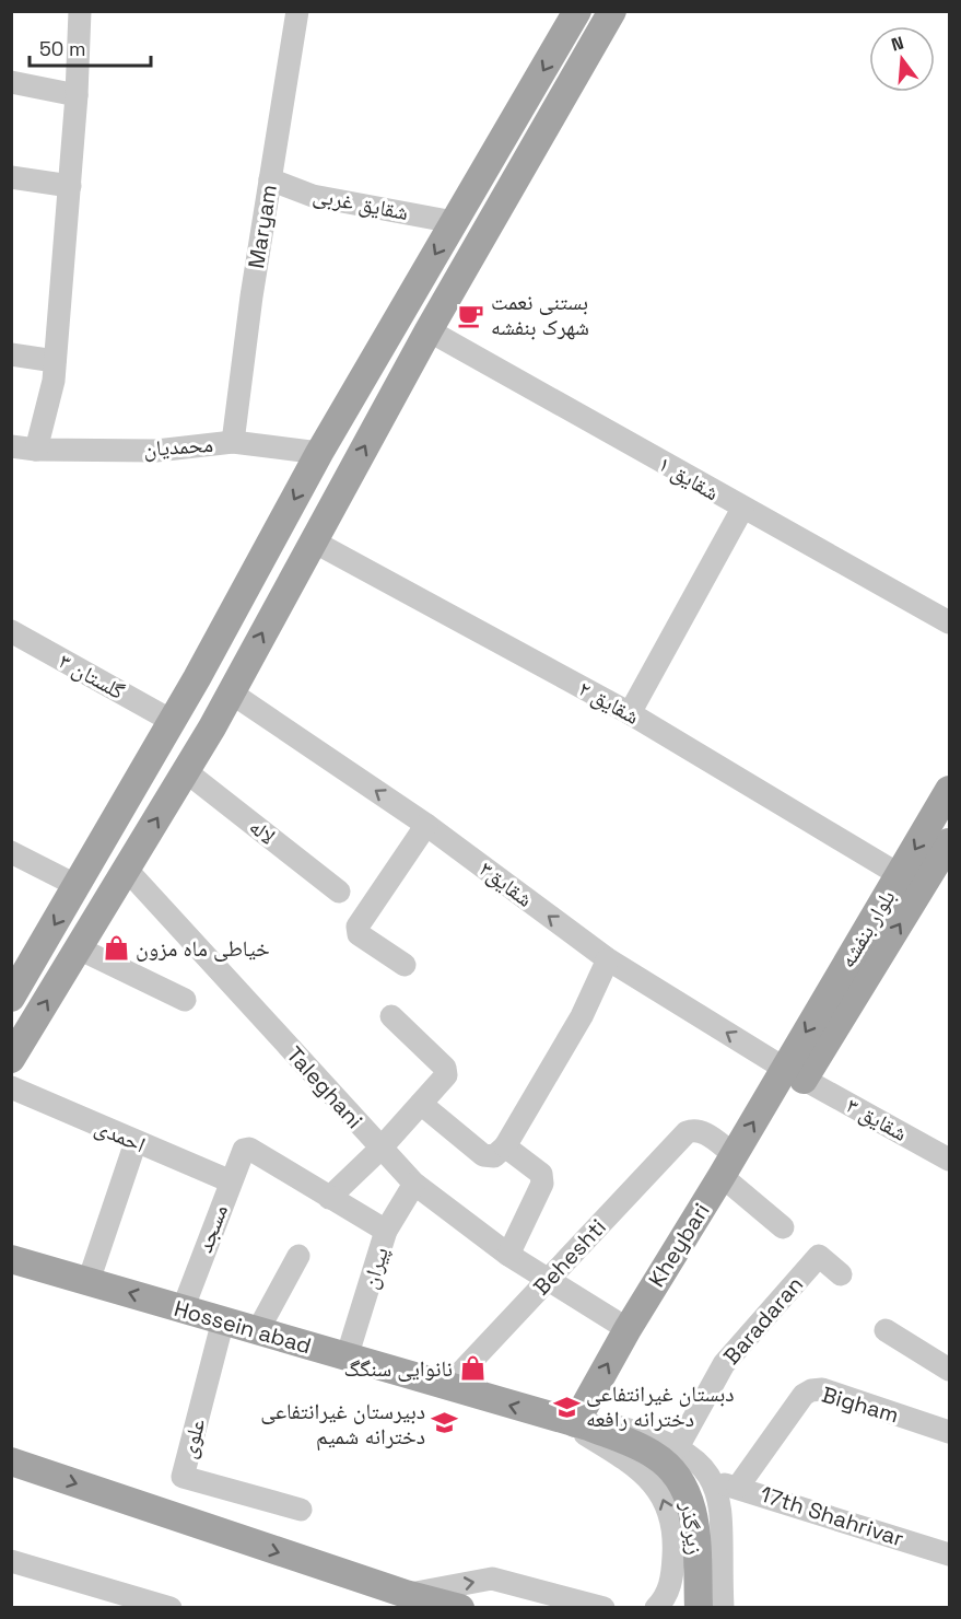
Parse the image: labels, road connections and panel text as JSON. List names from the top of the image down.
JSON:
{
  "streets": {
    "main road": [
      "بلوار بنفشه",
      "Kheybari",
      "Hossein abad",
      "زیرگذر"
    ],
    "street": [
      "شقایق غربی",
      "Maryam",
      "محمدیان",
      "شقایق ۱",
      "گلستان ۳",
      "شقایق ۲",
      "لاله",
      "شقایق۳",
      "Taleghani",
      "شقایق ۳",
      "احمدی",
      "مسجد",
      "Beheshti",
      "پیران",
      "Baradaran",
      "Bigham",
      "علوی",
      "17th Shahrivar"
    ]
  },
  "crossings": [
    ["شقایق غربی", "Maryam"],
    ["Maryam", "محمدیان"],
    ["شقایق ۲", "بلوار بنفشه"],
    ["شقایق۳", "بلوار بنفشه"],
    ["شقایق۳", "شقایق ۳"],
    ["شقایق۳", "Kheybari"],
    ["بلوار بنفشه", "شقایق ۳"],
    ["بلوار بنفشه", "Kheybari"],
    ["Taleghani", "Kheybari"],
    ["Taleghani", "Beheshti"],
    ["Taleghani", "پیران"],
    ["شقایق ۳", "Kheybari"],
    ["احمدی", "مسجد"],
    ["مسجد", "Hossein abad"],
    ["Kheybari", "Beheshti"],
    ["Kheybari", "Hossein abad"],
    ["Kheybari", "زیرگذر"],
    ["Beheshti", "Hossein abad"],
    ["پیران", "Hossein abad"],
    ["Hossein abad", "علوی"],
    ["Hossein abad", "زیرگذر"],
    ["Bigham", "17th Shahrivar"]
  ],
  "one_way": ["شقایق۳", "Kheybari"],
  "places": {
    "cafe": ["بستنی نعمت شهرک بنفشه"],
    "shop": ["خیاطی ماه مزون", "نانوایی سنگگ"],
    "school or university": ["دبستان غیرانتفاعی دخترانه رافعه", "دبیرستان غیرانتفاعی دخترانه شمیم"]
  },
  "scale_bar": "50 m",
  "north": "top"
}
